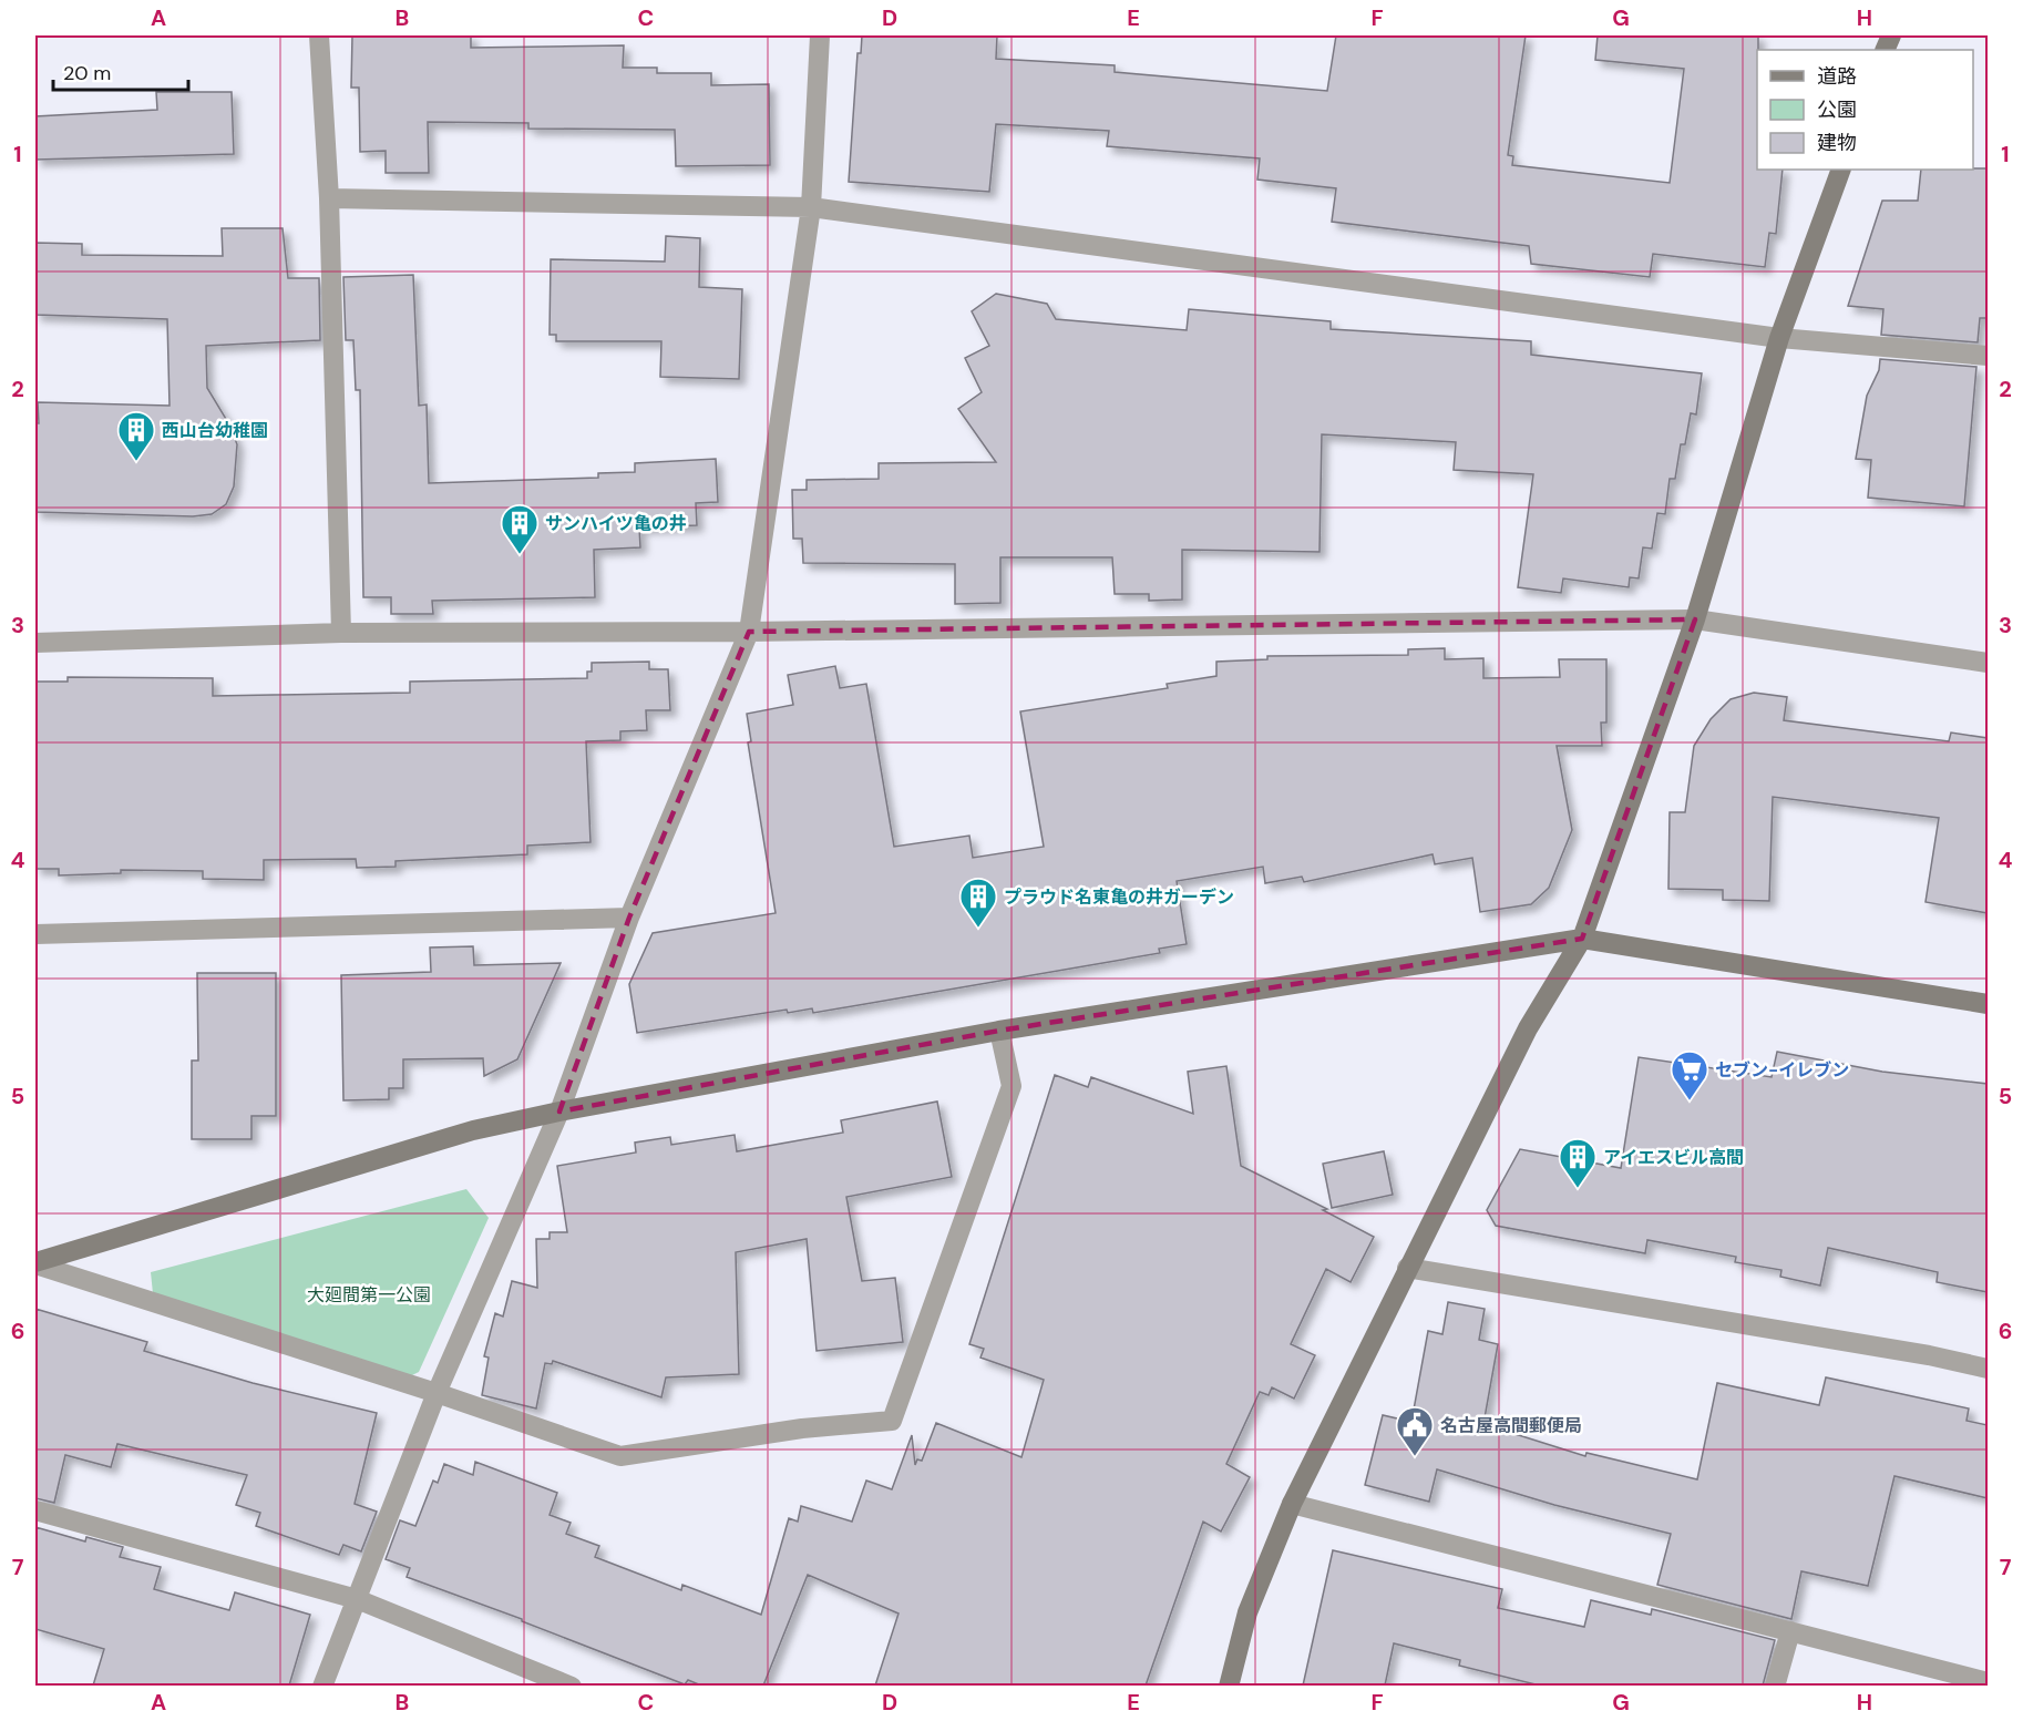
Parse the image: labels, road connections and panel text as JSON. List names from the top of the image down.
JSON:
{
  "parks": ["大廻間第一公園"],
  "places": {
    "building": [
      "西山台幼稚園",
      "サンハイツ亀の井",
      "プラウド名東亀の井ガーデン",
      "アイエスビル高間"
    ],
    "supermarket": ["セブン-イレブン"],
    "public building": ["名古屋高間郵便局"]
  },
  "legend": ["道路", "公園", "建物"],
  "scale_bar": "20 m",
  "grid": {
    "columns": [
      "A",
      "B",
      "C",
      "D",
      "E",
      "F",
      "G",
      "H"
    ],
    "rows": [
      "1",
      "2",
      "3",
      "4",
      "5",
      "6",
      "7"
    ]
  }
}
